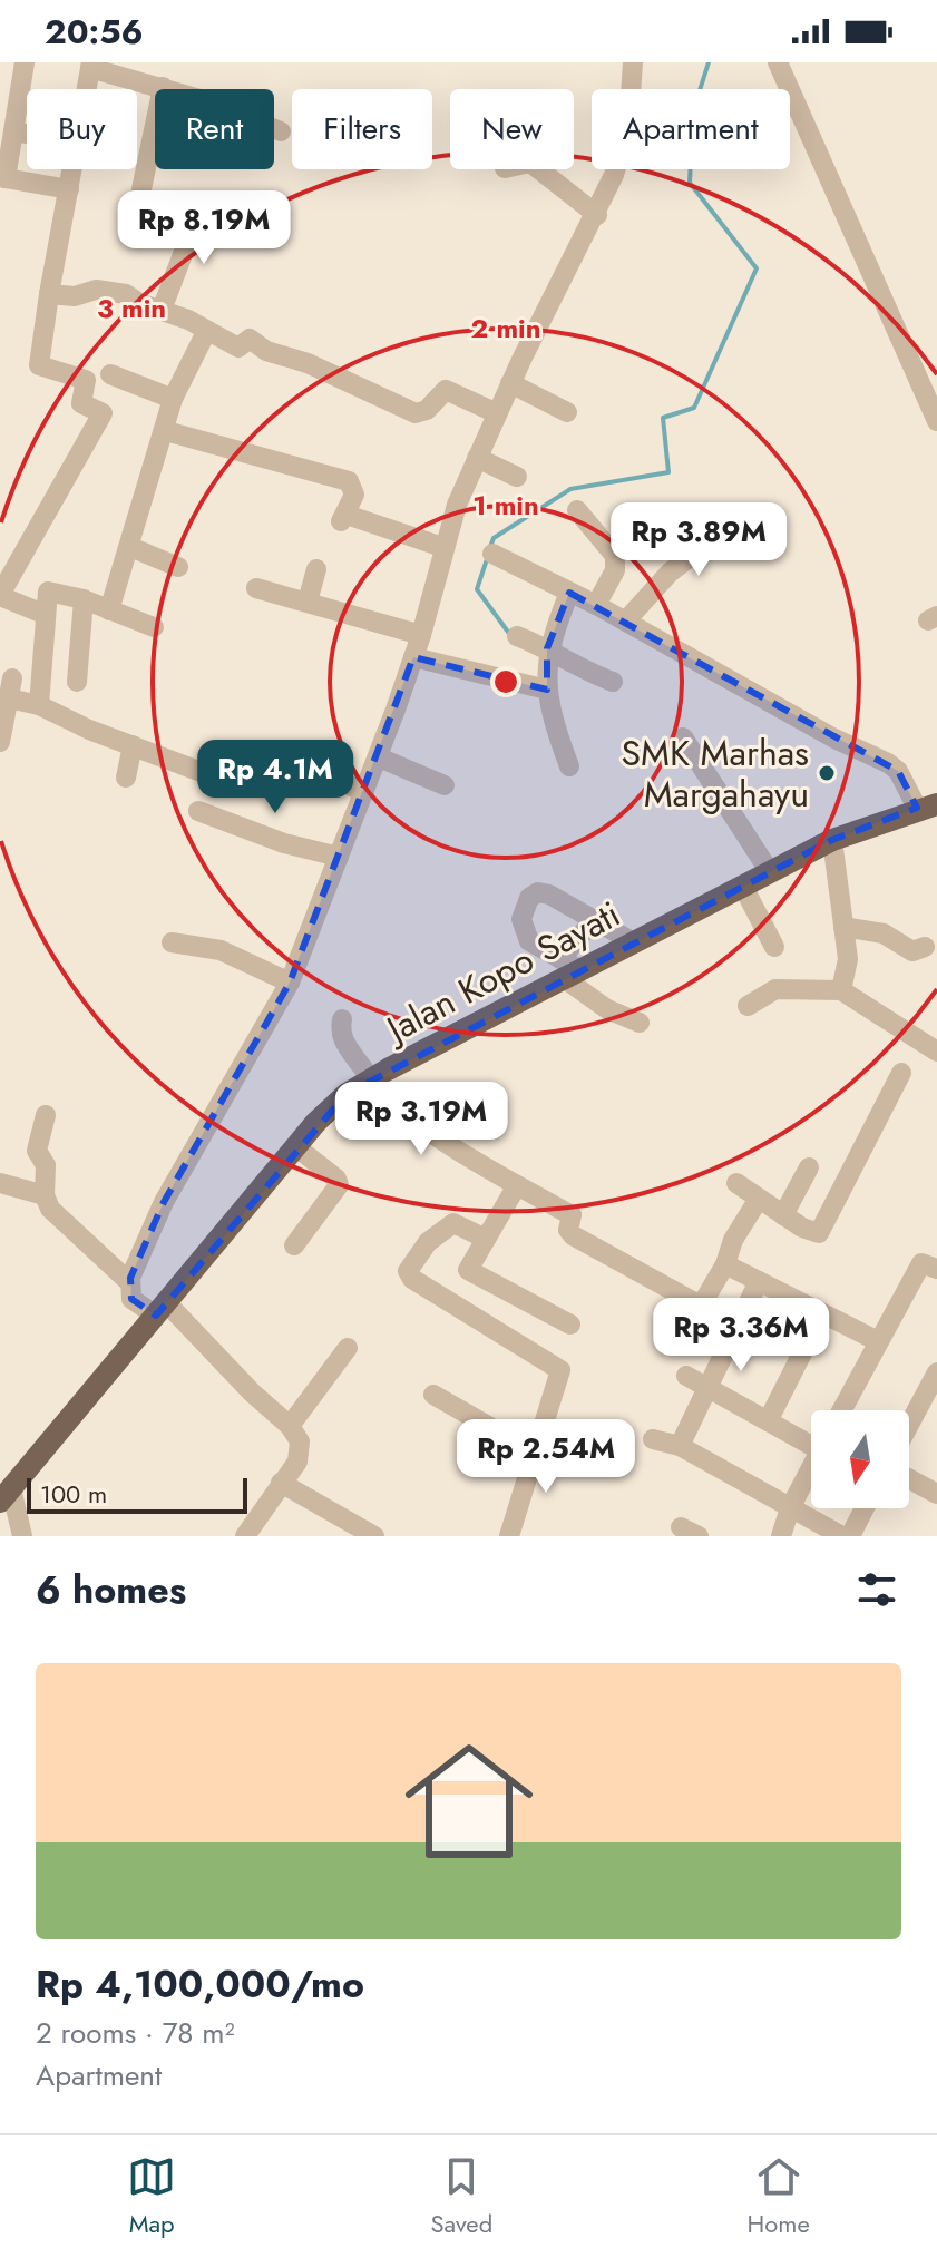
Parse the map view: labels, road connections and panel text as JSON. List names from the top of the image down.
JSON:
{
  "streets": {
    "main road": ["Jalan Kopo Sayati"]
  },
  "places": ["SMK Marhas Margahayu"],
  "scale_bar": "100 m",
  "north": "bottom",
  "page": {
    "status": "20:56",
    "chip": [
      "Buy",
      "Rent",
      "Filters",
      "New",
      "Apartment"
    ],
    "price": [
      "Rp 8.19M",
      "Rp 3.89M",
      "Rp 4.1M",
      "Rp 3.19M",
      "Rp 3.36M",
      "Rp 2.54M"
    ],
    "scale": "100 m",
    "heading": "6 homes",
    "list": [
      {
        "name": "Rp 4,100,000/mo",
        "note": "2 rooms · 78 m² · Apartment"
      }
    ],
    "tabs": ["Map", "Saved", "Home"]
  },
  "rings": ["3 min", "2 min", "1 min"]
}
